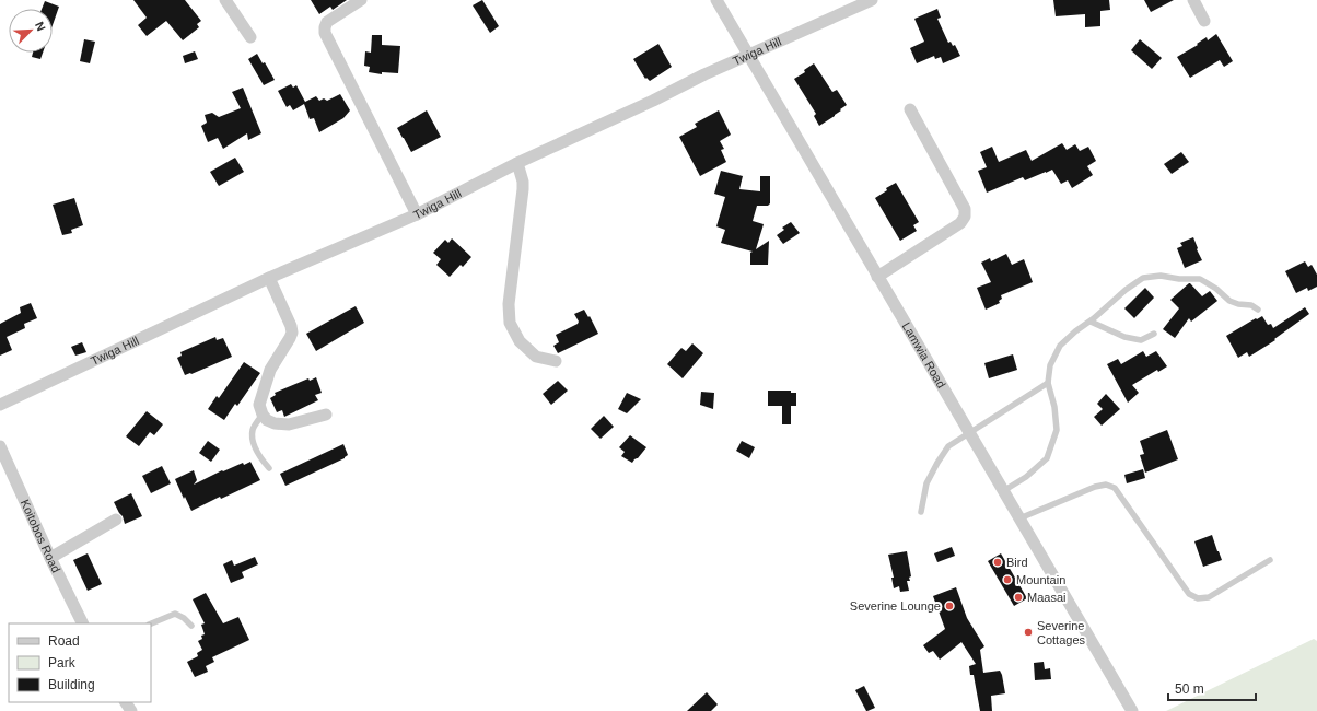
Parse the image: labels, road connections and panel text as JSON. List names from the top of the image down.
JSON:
{
  "streets": {
    "street": ["Twiga Hill", "Lamwia Road", "Koitobos Road"]
  },
  "crossings": [
    ["Twiga Hill", "Lamwia Road"]
  ],
  "places": [
    "Bird",
    "Mountain",
    "Maasai",
    "Severine Lounge",
    "Severine Cottages"
  ],
  "legend": ["Road", "Park", "Building"],
  "scale_bar": "50 m",
  "north": "top right"
}
